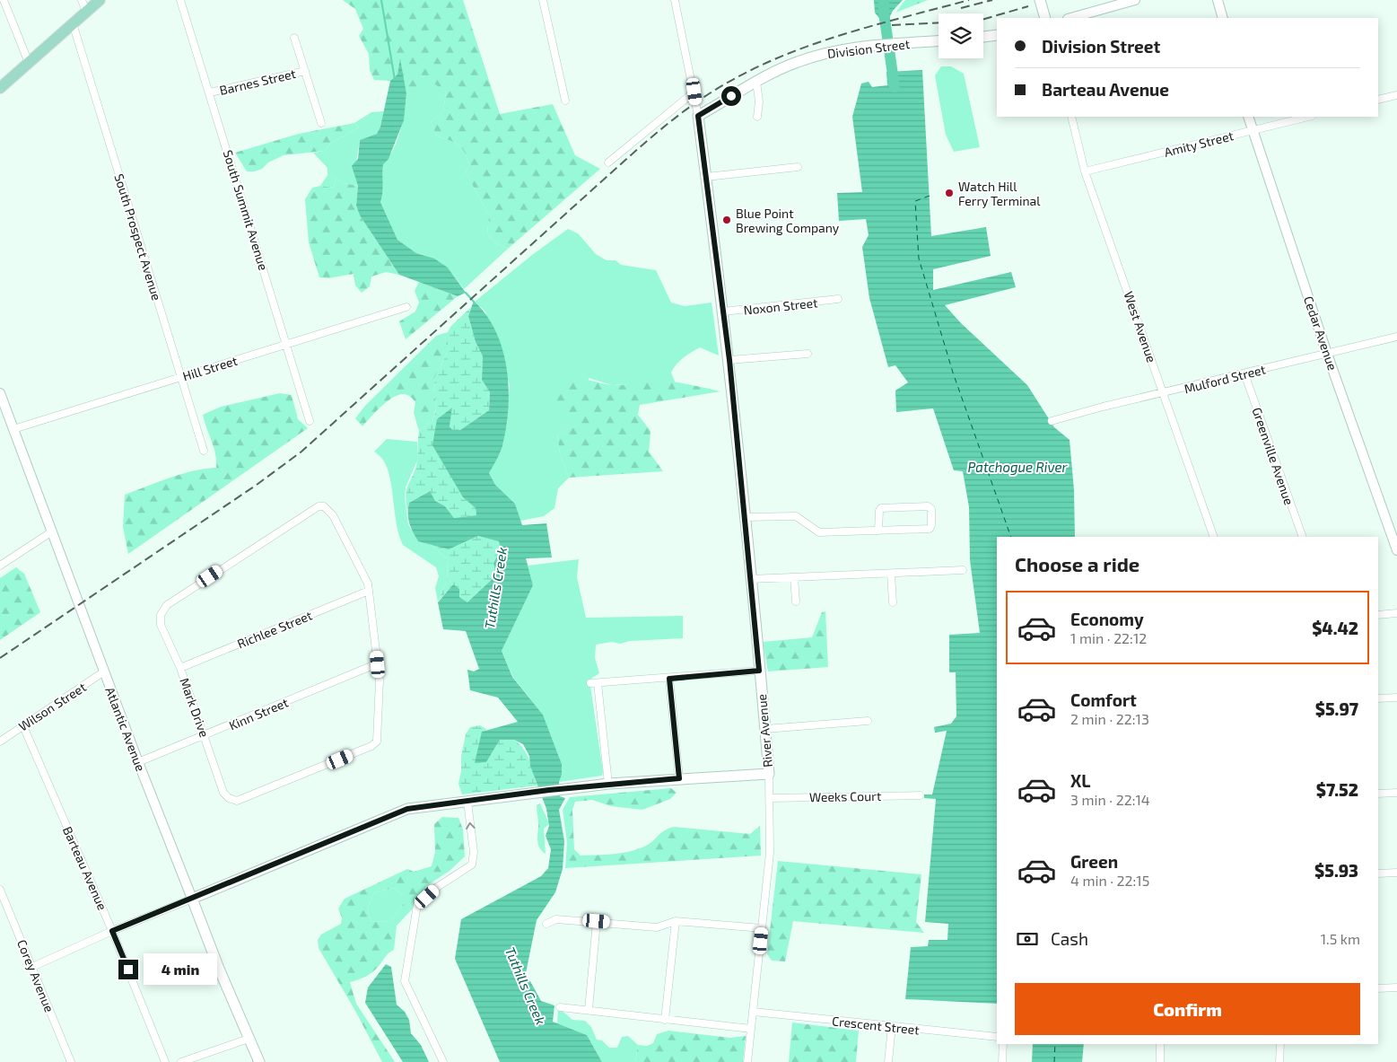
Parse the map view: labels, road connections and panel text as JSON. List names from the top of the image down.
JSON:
{
  "streets": {
    "main road": ["Division Street", "Atlantic Avenue", "River Avenue"],
    "street": [
      "Barnes Street",
      "Amity Street",
      "South Summit Avenue",
      "South Prospect Avenue",
      "Noxon Street",
      "West Avenue",
      "Cedar Avenue",
      "Hill Street",
      "Mulford Street",
      "Greenville Avenue",
      "Richlee Street",
      "Wilson Street",
      "Mark Drive",
      "Kinn Street",
      "Weeks Court",
      "Barteau Avenue",
      "Corey Avenue",
      "Crescent Street"
    ]
  },
  "crossings": [
    ["Division Street", "River Avenue"],
    ["Barnes Street", "South Summit Avenue"],
    ["Amity Street", "West Avenue"],
    ["Amity Street", "Cedar Avenue"],
    ["South Summit Avenue", "Hill Street"],
    ["South Prospect Avenue", "Hill Street"],
    ["Noxon Street", "River Avenue"],
    ["West Avenue", "Mulford Street"],
    ["Cedar Avenue", "Mulford Street"],
    ["Hill Street", "Atlantic Avenue"],
    ["Mulford Street", "Greenville Avenue"],
    ["Richlee Street", "Mark Drive"],
    ["Wilson Street", "Atlantic Avenue"],
    ["Wilson Street", "Barteau Avenue"],
    ["Mark Drive", "Kinn Street"],
    ["Kinn Street", "Atlantic Avenue"],
    ["River Avenue", "Weeks Court"],
    ["River Avenue", "Crescent Street"]
  ],
  "water": ["Patchogue River", "Tuthills Creek"],
  "places": ["Watch Hill Ferry Terminal", "Blue Point Brewing Company"],
  "page": {
    "banner": ["Division Street", "Barteau Avenue"],
    "heading": "Choose a ride",
    "list": [
      {
        "name": "Economy",
        "note": "1 min · 22:12",
        "value": "$4.42"
      },
      {
        "name": "Comfort",
        "note": "2 min · 22:13",
        "value": "$5.97"
      },
      {
        "name": "XL",
        "note": "3 min · 22:14",
        "value": "$7.52"
      },
      {
        "name": "Green",
        "note": "4 min · 22:15",
        "value": "$5.93"
      }
    ],
    "pay": ["Cash", "1.5 km"],
    "bubble": "4 min",
    "buttons": "Confirm"
  }
}
